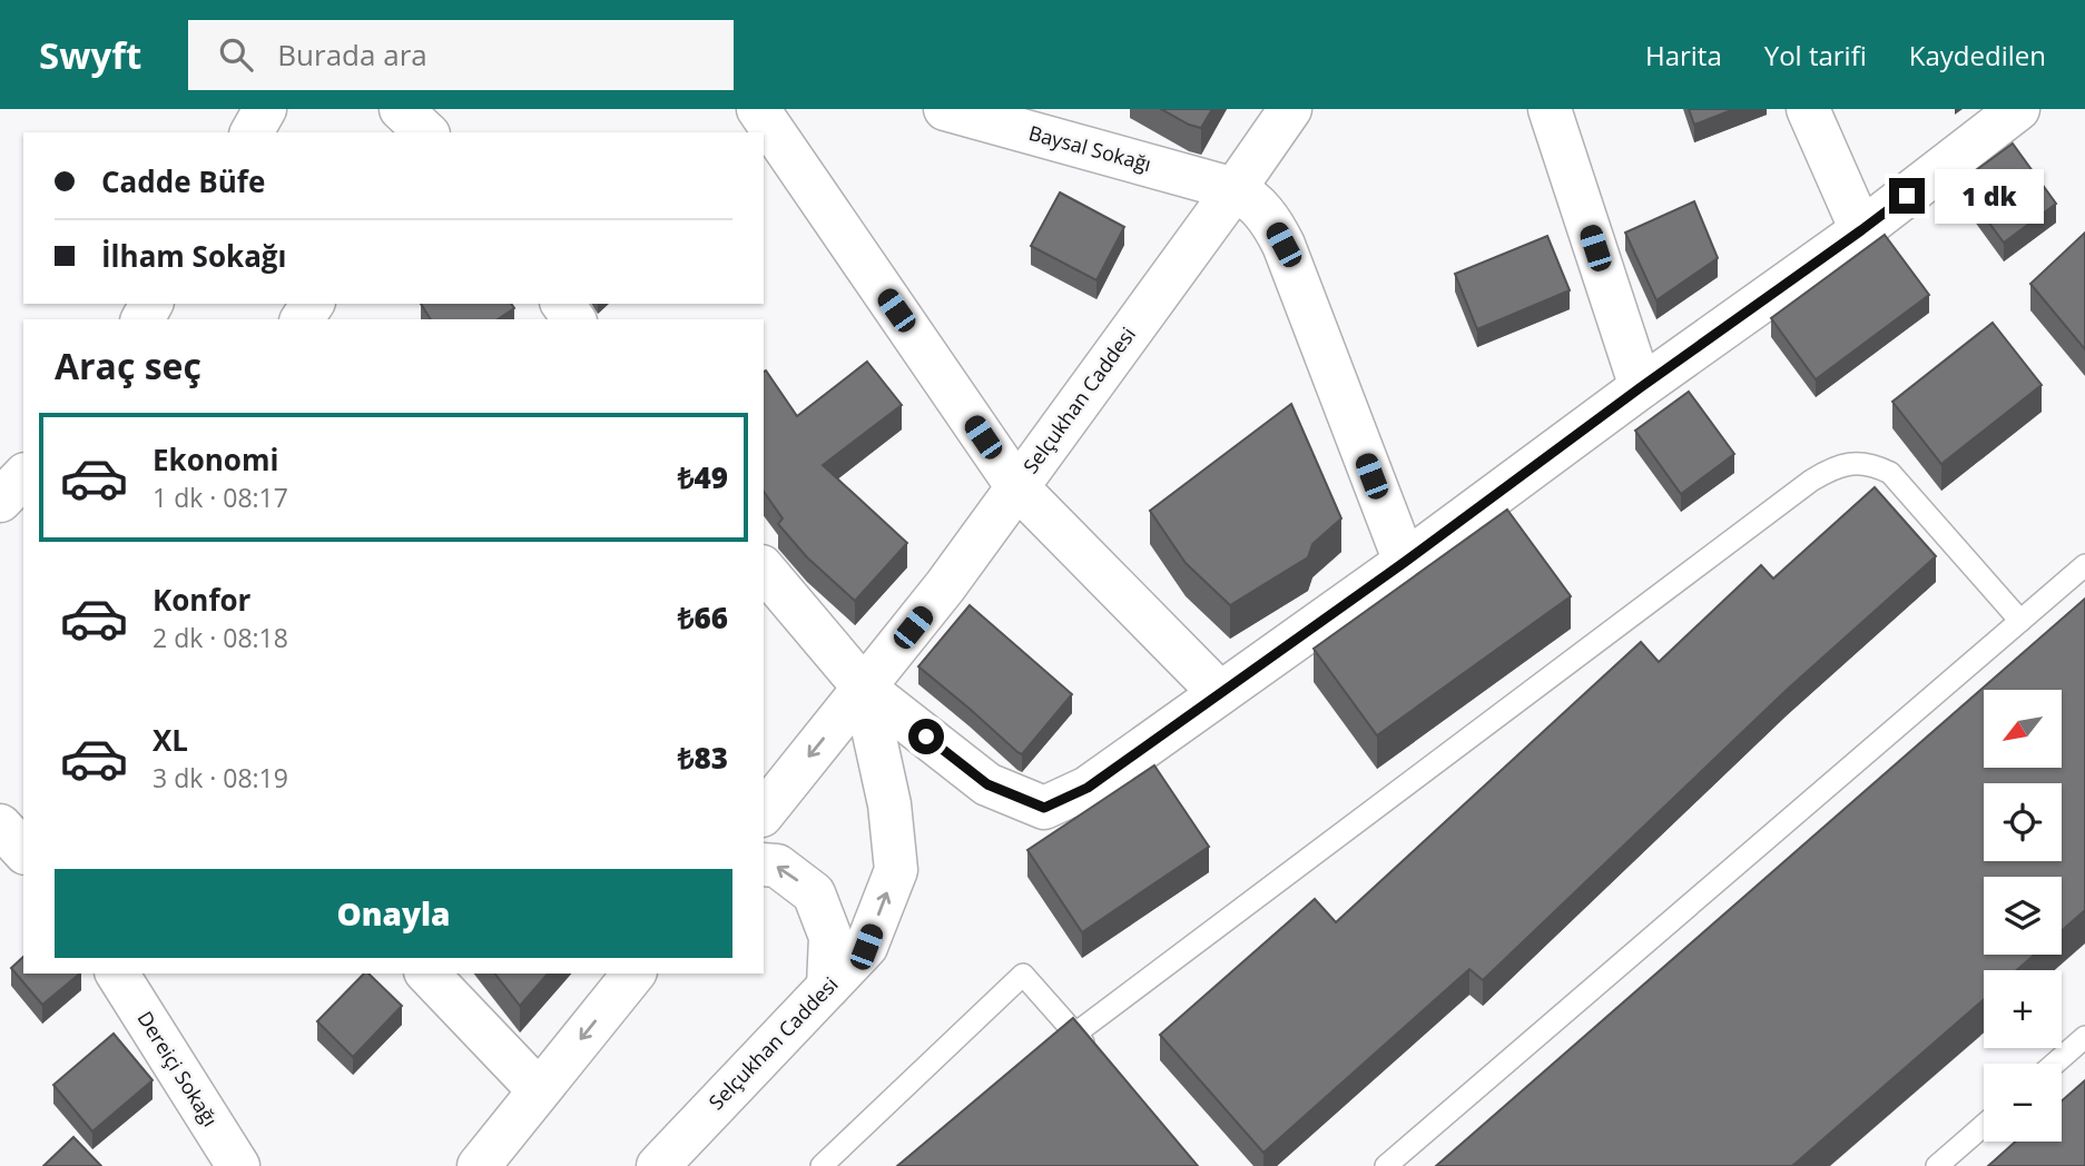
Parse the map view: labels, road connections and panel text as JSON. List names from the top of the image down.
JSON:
{
  "streets": {
    "street": ["Baysal Sokağı", "Selçukhan Caddesi", "Dereiçi Sokağı"]
  },
  "crossings": [
    ["Baysal Sokağı", "Selçukhan Caddesi"]
  ],
  "north": "bottom left",
  "page": {
    "header": "Swyft",
    "search": "Burada ara",
    "nav": ["Harita", "Yol tarifi", "Kaydedilen"],
    "banner": ["Cadde Büfe", "İlham Sokağı"],
    "bubble": "1 dk",
    "heading": "Araç seç",
    "list": [
      {
        "name": "Ekonomi",
        "note": "1 dk · 08:17",
        "value": "₺49"
      },
      {
        "name": "Konfor",
        "note": "2 dk · 08:18",
        "value": "₺66"
      },
      {
        "name": "XL",
        "note": "3 dk · 08:19",
        "value": "₺83"
      }
    ],
    "map_buttons": ["+", "−"],
    "buttons": "Onayla"
  }
}
